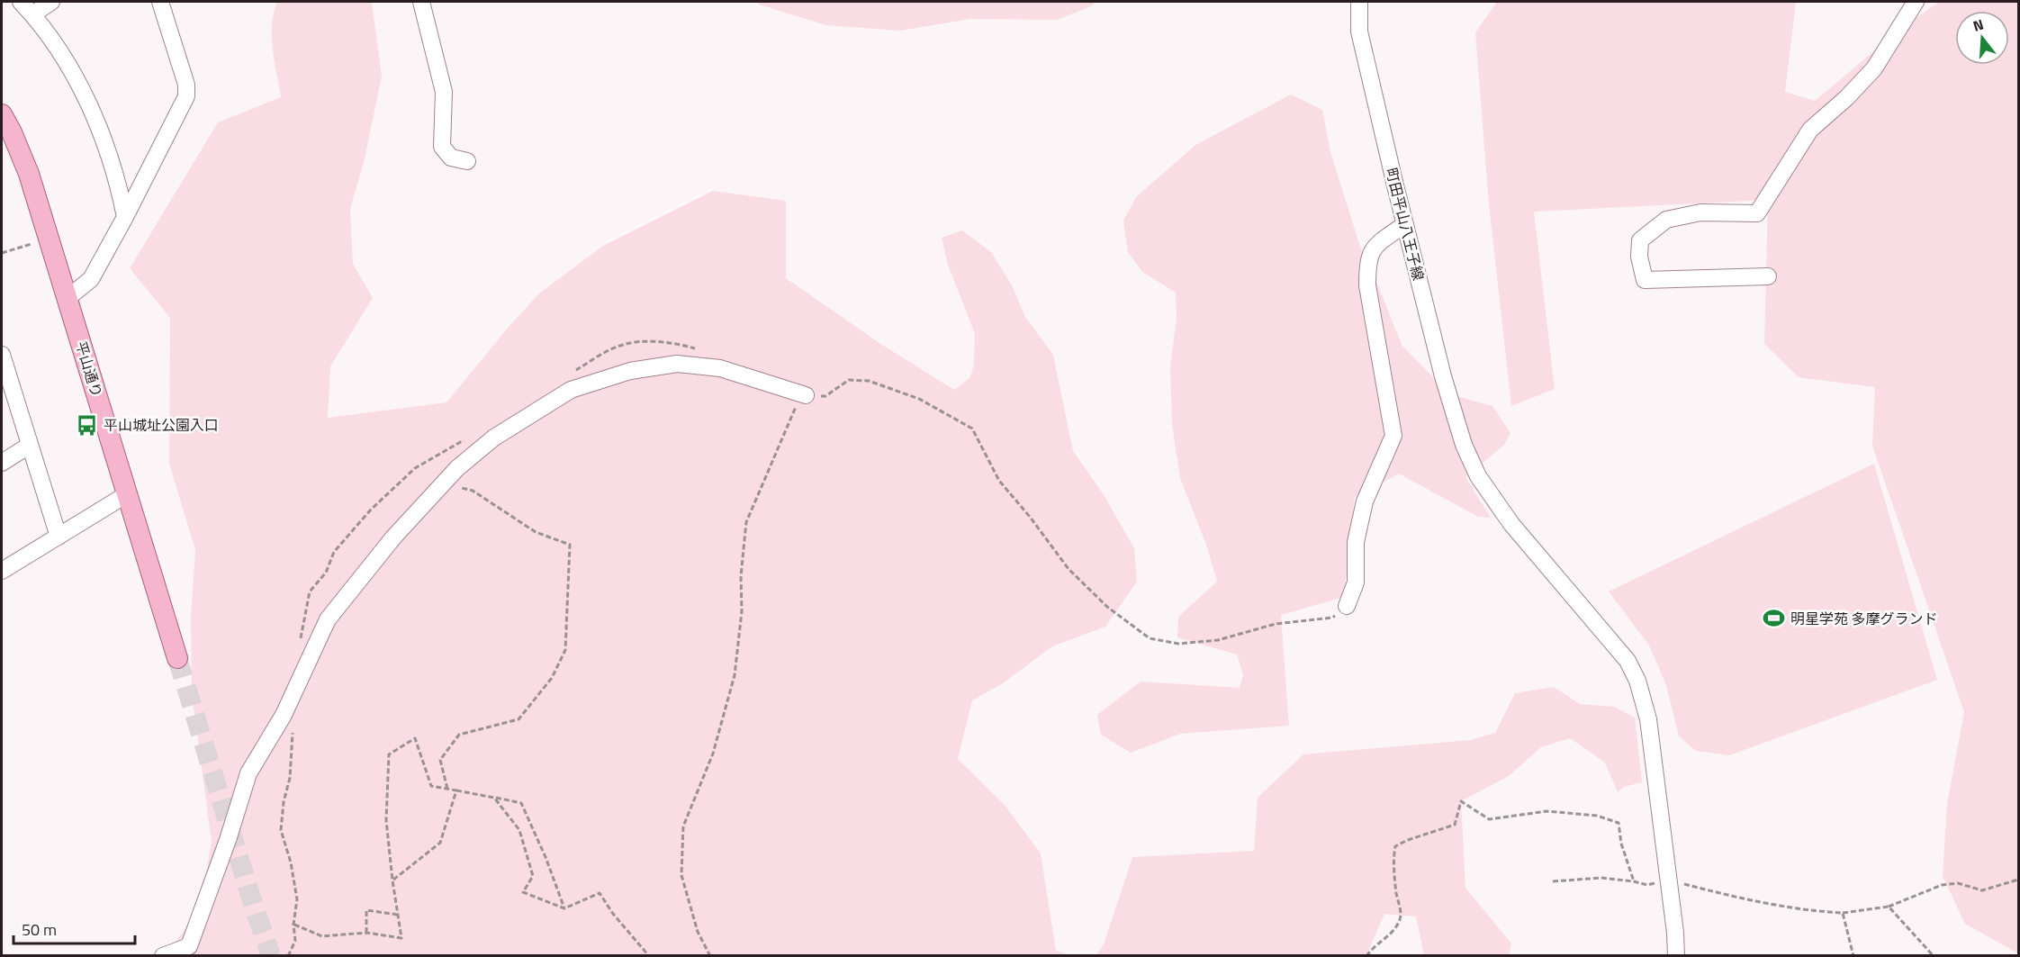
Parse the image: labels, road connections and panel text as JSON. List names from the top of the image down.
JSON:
{
  "streets": {
    "main road": ["平山通り"],
    "street": ["町田平山八王子線"]
  },
  "places": {
    "bus stop": ["平山城址公園入口"],
    "sports": ["明星学苑 多摩グランド"]
  },
  "scale_bar": "50 m",
  "north": "top"
}
